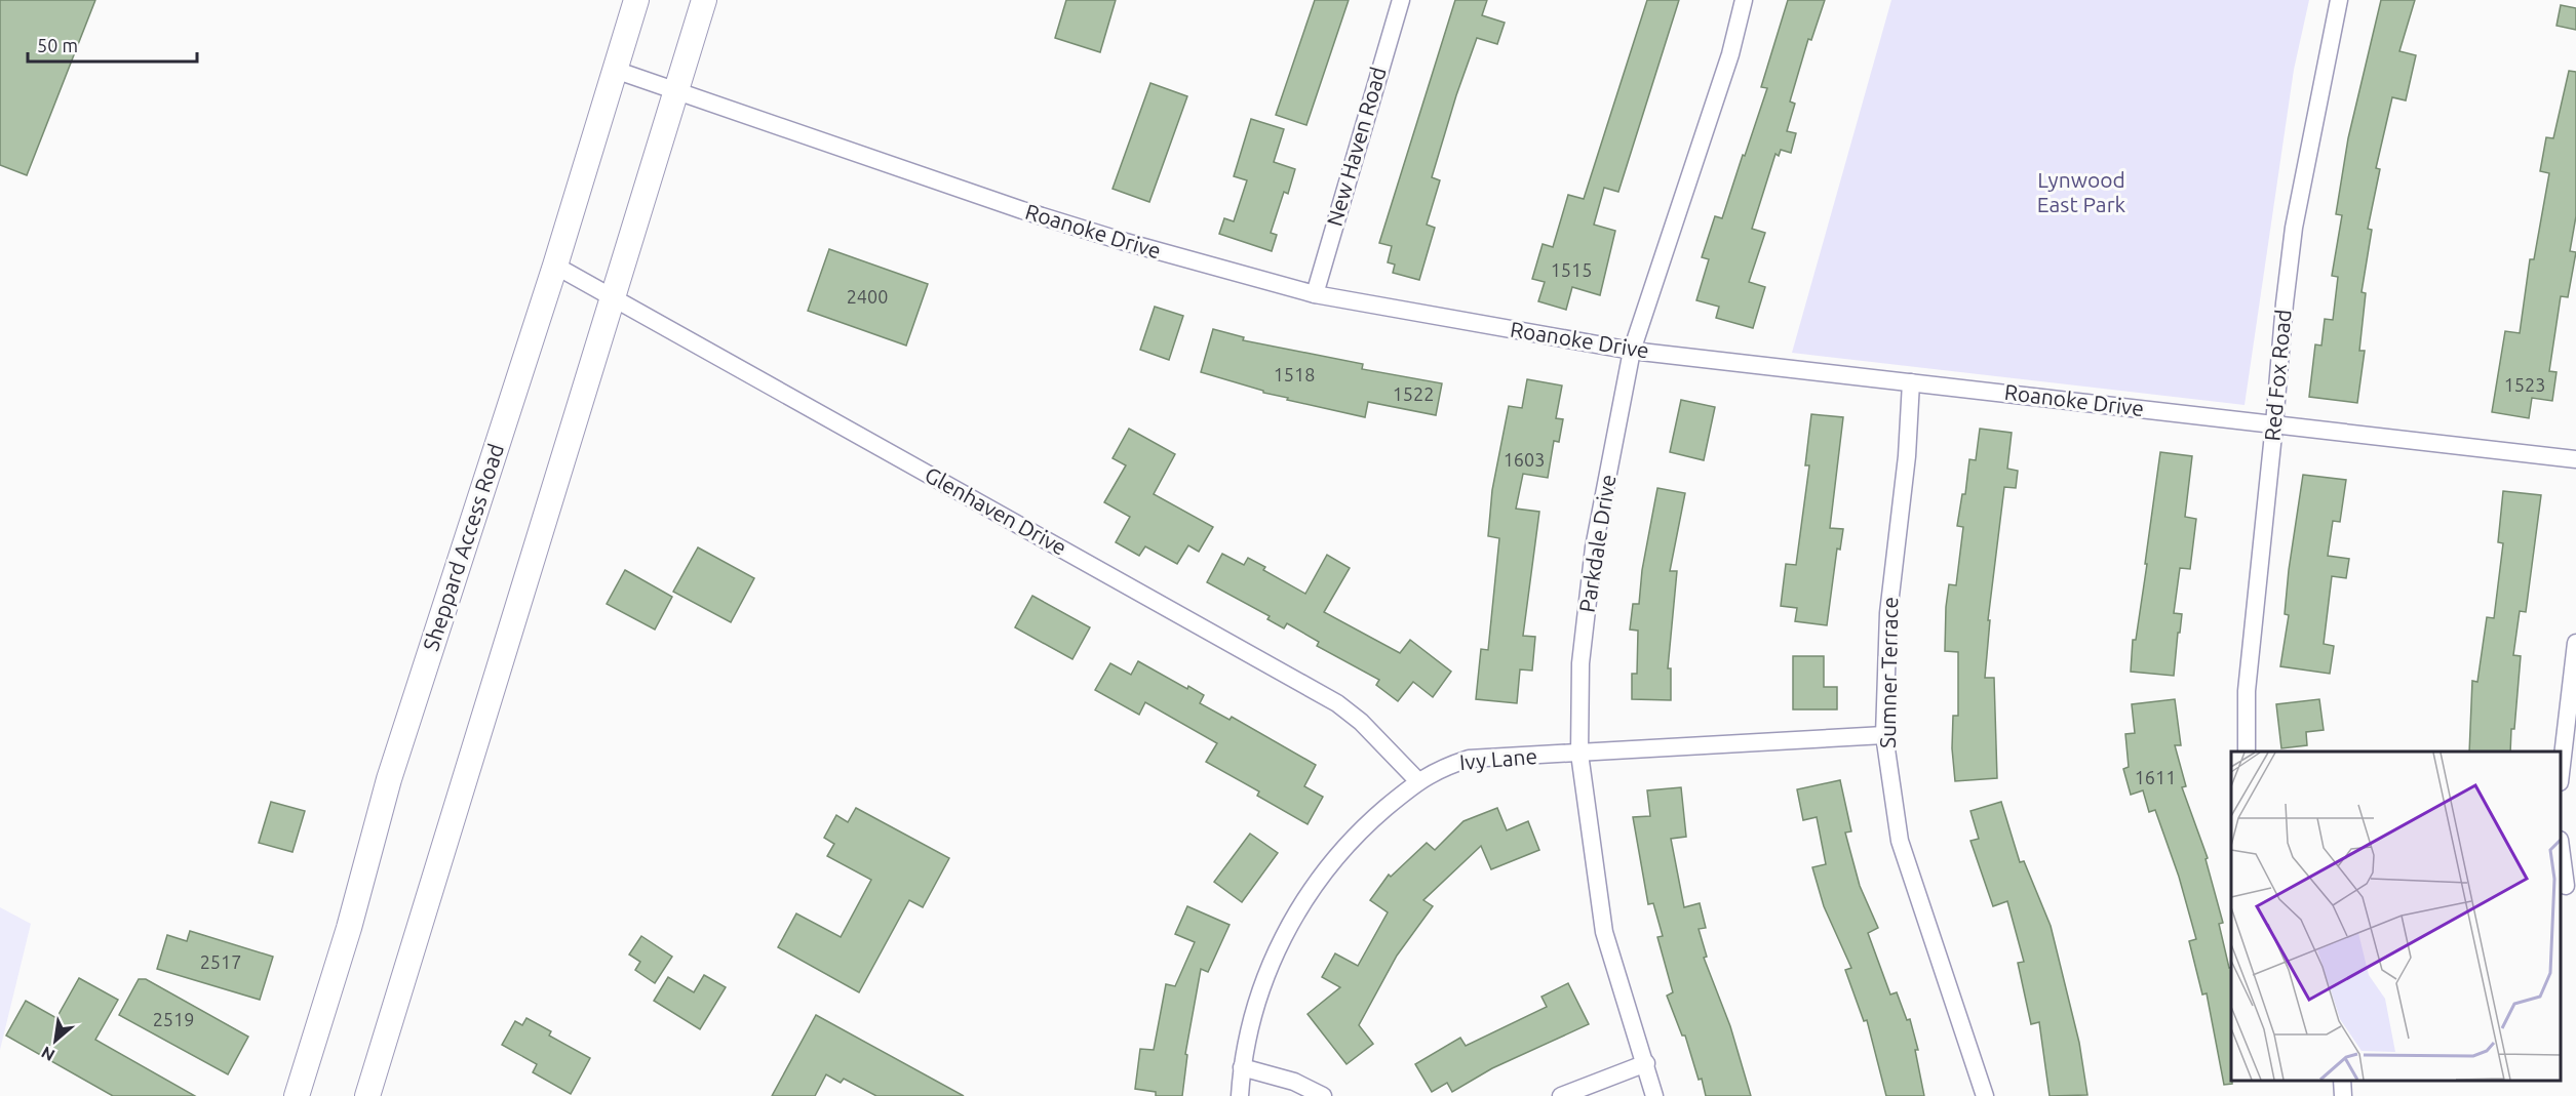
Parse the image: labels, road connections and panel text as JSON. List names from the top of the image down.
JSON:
{
  "streets": {
    "main road": ["Sheppard Access Road"],
    "street": [
      "New Haven Road",
      "Roanoke Drive",
      "Red Fox Road",
      "Glenhaven Drive",
      "Parkdale Drive",
      "Sumner Terrace",
      "Ivy Lane"
    ]
  },
  "crossings": [
    ["New Haven Road", "Roanoke Drive"],
    ["Roanoke Drive", "Red Fox Road"],
    ["Roanoke Drive", "Parkdale Drive"],
    ["Roanoke Drive", "Sheppard Access Road"],
    ["Roanoke Drive", "Sumner Terrace"],
    ["Glenhaven Drive", "Sheppard Access Road"],
    ["Glenhaven Drive", "Ivy Lane"],
    ["Parkdale Drive", "Ivy Lane"],
    ["Sumner Terrace", "Ivy Lane"]
  ],
  "parks": ["Lynwood East Park"],
  "house_numbers": [
    "1515",
    "2400",
    "1518",
    "1523",
    "1522",
    "1603",
    "1611",
    "2517",
    "2519"
  ],
  "scale_bar": "50 m",
  "north": "bottom left"
}
